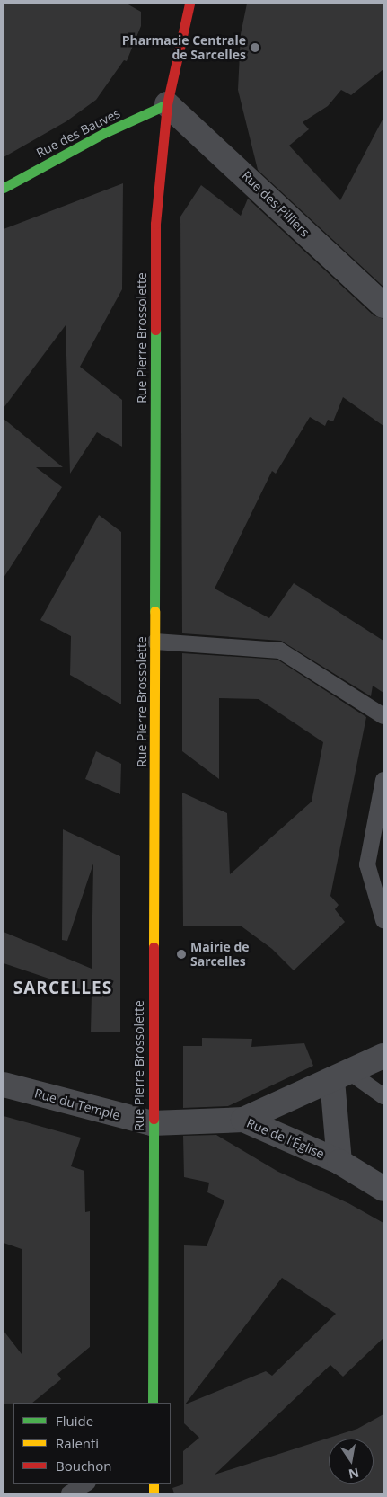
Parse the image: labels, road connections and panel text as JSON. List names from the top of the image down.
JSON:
{
  "streets": {
    "main road": ["Rue des Bauves", "Rue Pierre Brossolette"],
    "street": ["Rue des Pilliers", "Rue du Temple", "Rue de l'Église"]
  },
  "crossings": [
    ["Rue des Bauves", "Rue des Pilliers"],
    ["Rue des Bauves", "Rue Pierre Brossolette"],
    ["Rue des Pilliers", "Rue Pierre Brossolette"],
    ["Rue Pierre Brossolette", "Rue du Temple"],
    ["Rue Pierre Brossolette", "Rue de l'Église"],
    ["Rue du Temple", "Rue de l'Église"]
  ],
  "districts": ["SARCELLES"],
  "places": ["Pharmacie Centrale de Sarcelles", "Mairie de Sarcelles"],
  "legend": ["Fluide", "Ralenti", "Bouchon"],
  "north": "bottom"
}
